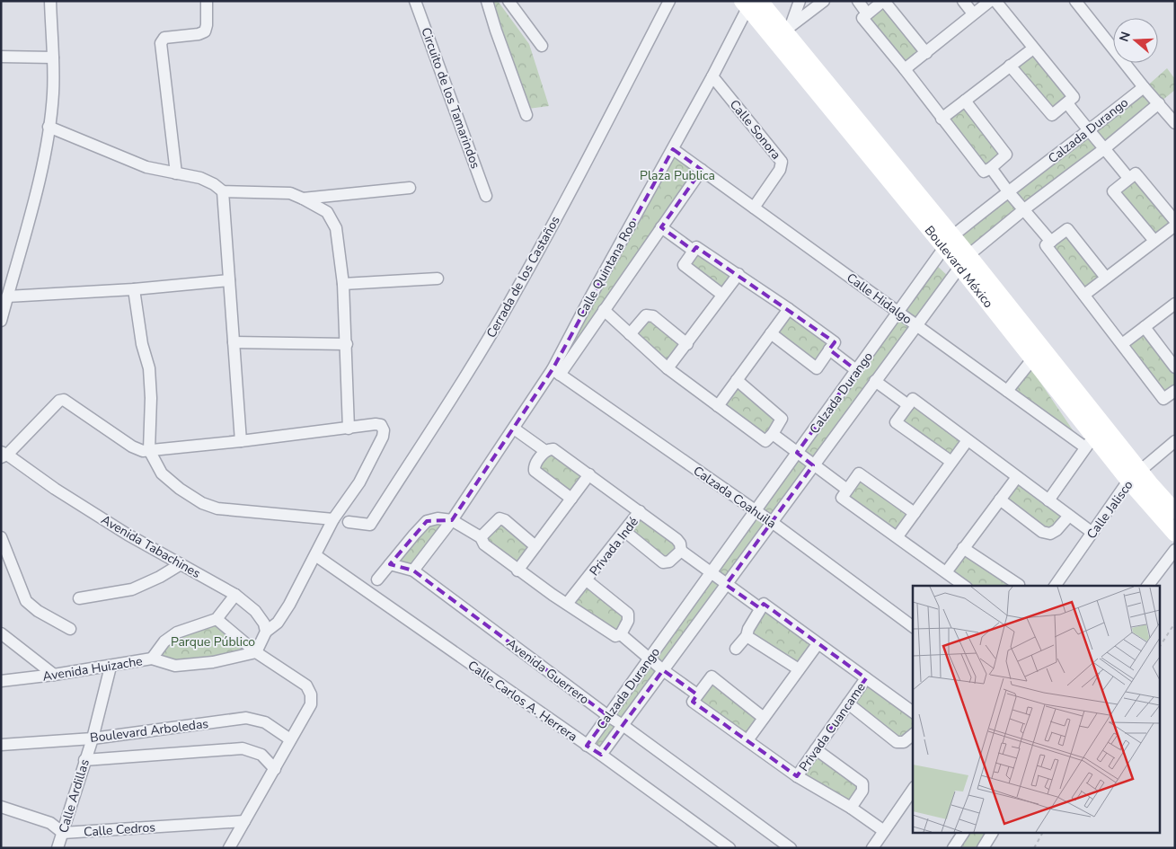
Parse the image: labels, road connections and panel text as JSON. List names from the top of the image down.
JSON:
{
  "streets": {
    "main road": ["Boulevard México"],
    "street": [
      "Circuito de los Tamarindos",
      "Calle Sonora",
      "Calzada Durango",
      "Calle Quintana Roo",
      "Cerrada de los Castaños",
      "Calle Hidalgo",
      "Calzada Coahuila",
      "Calle Jalisco",
      "Avenida Tabachines",
      "Privada Indé",
      "Avenida Huizache",
      "Avenida Guerrero",
      "Calle Carlos A. Herrera",
      "Privada Cuancame",
      "Boulevard Arboledas",
      "Calle Ardillas",
      "Calle Cedros"
    ]
  },
  "crossings": [
    ["Calle Sonora", "Calle Quintana Roo"],
    ["Calle Sonora", "Calle Hidalgo"],
    ["Calzada Durango", "Boulevard México"],
    ["Calzada Durango", "Calle Hidalgo"],
    ["Calzada Durango", "Calzada Coahuila"],
    ["Calzada Durango", "Avenida Guerrero"],
    ["Calzada Durango", "Calle Carlos A. Herrera"],
    ["Boulevard México", "Calle Quintana Roo"],
    ["Boulevard México", "Calle Hidalgo"],
    ["Boulevard México", "Calle Jalisco"],
    ["Calle Quintana Roo", "Calle Hidalgo"],
    ["Calle Quintana Roo", "Calzada Coahuila"],
    ["Calle Quintana Roo", "Avenida Guerrero"],
    ["Avenida Huizache", "Calle Ardillas"],
    ["Boulevard Arboledas", "Calle Ardillas"],
    ["Calle Ardillas", "Calle Cedros"]
  ],
  "parks": ["Plaza Publica", "Parque Público"],
  "north": "left"
}
